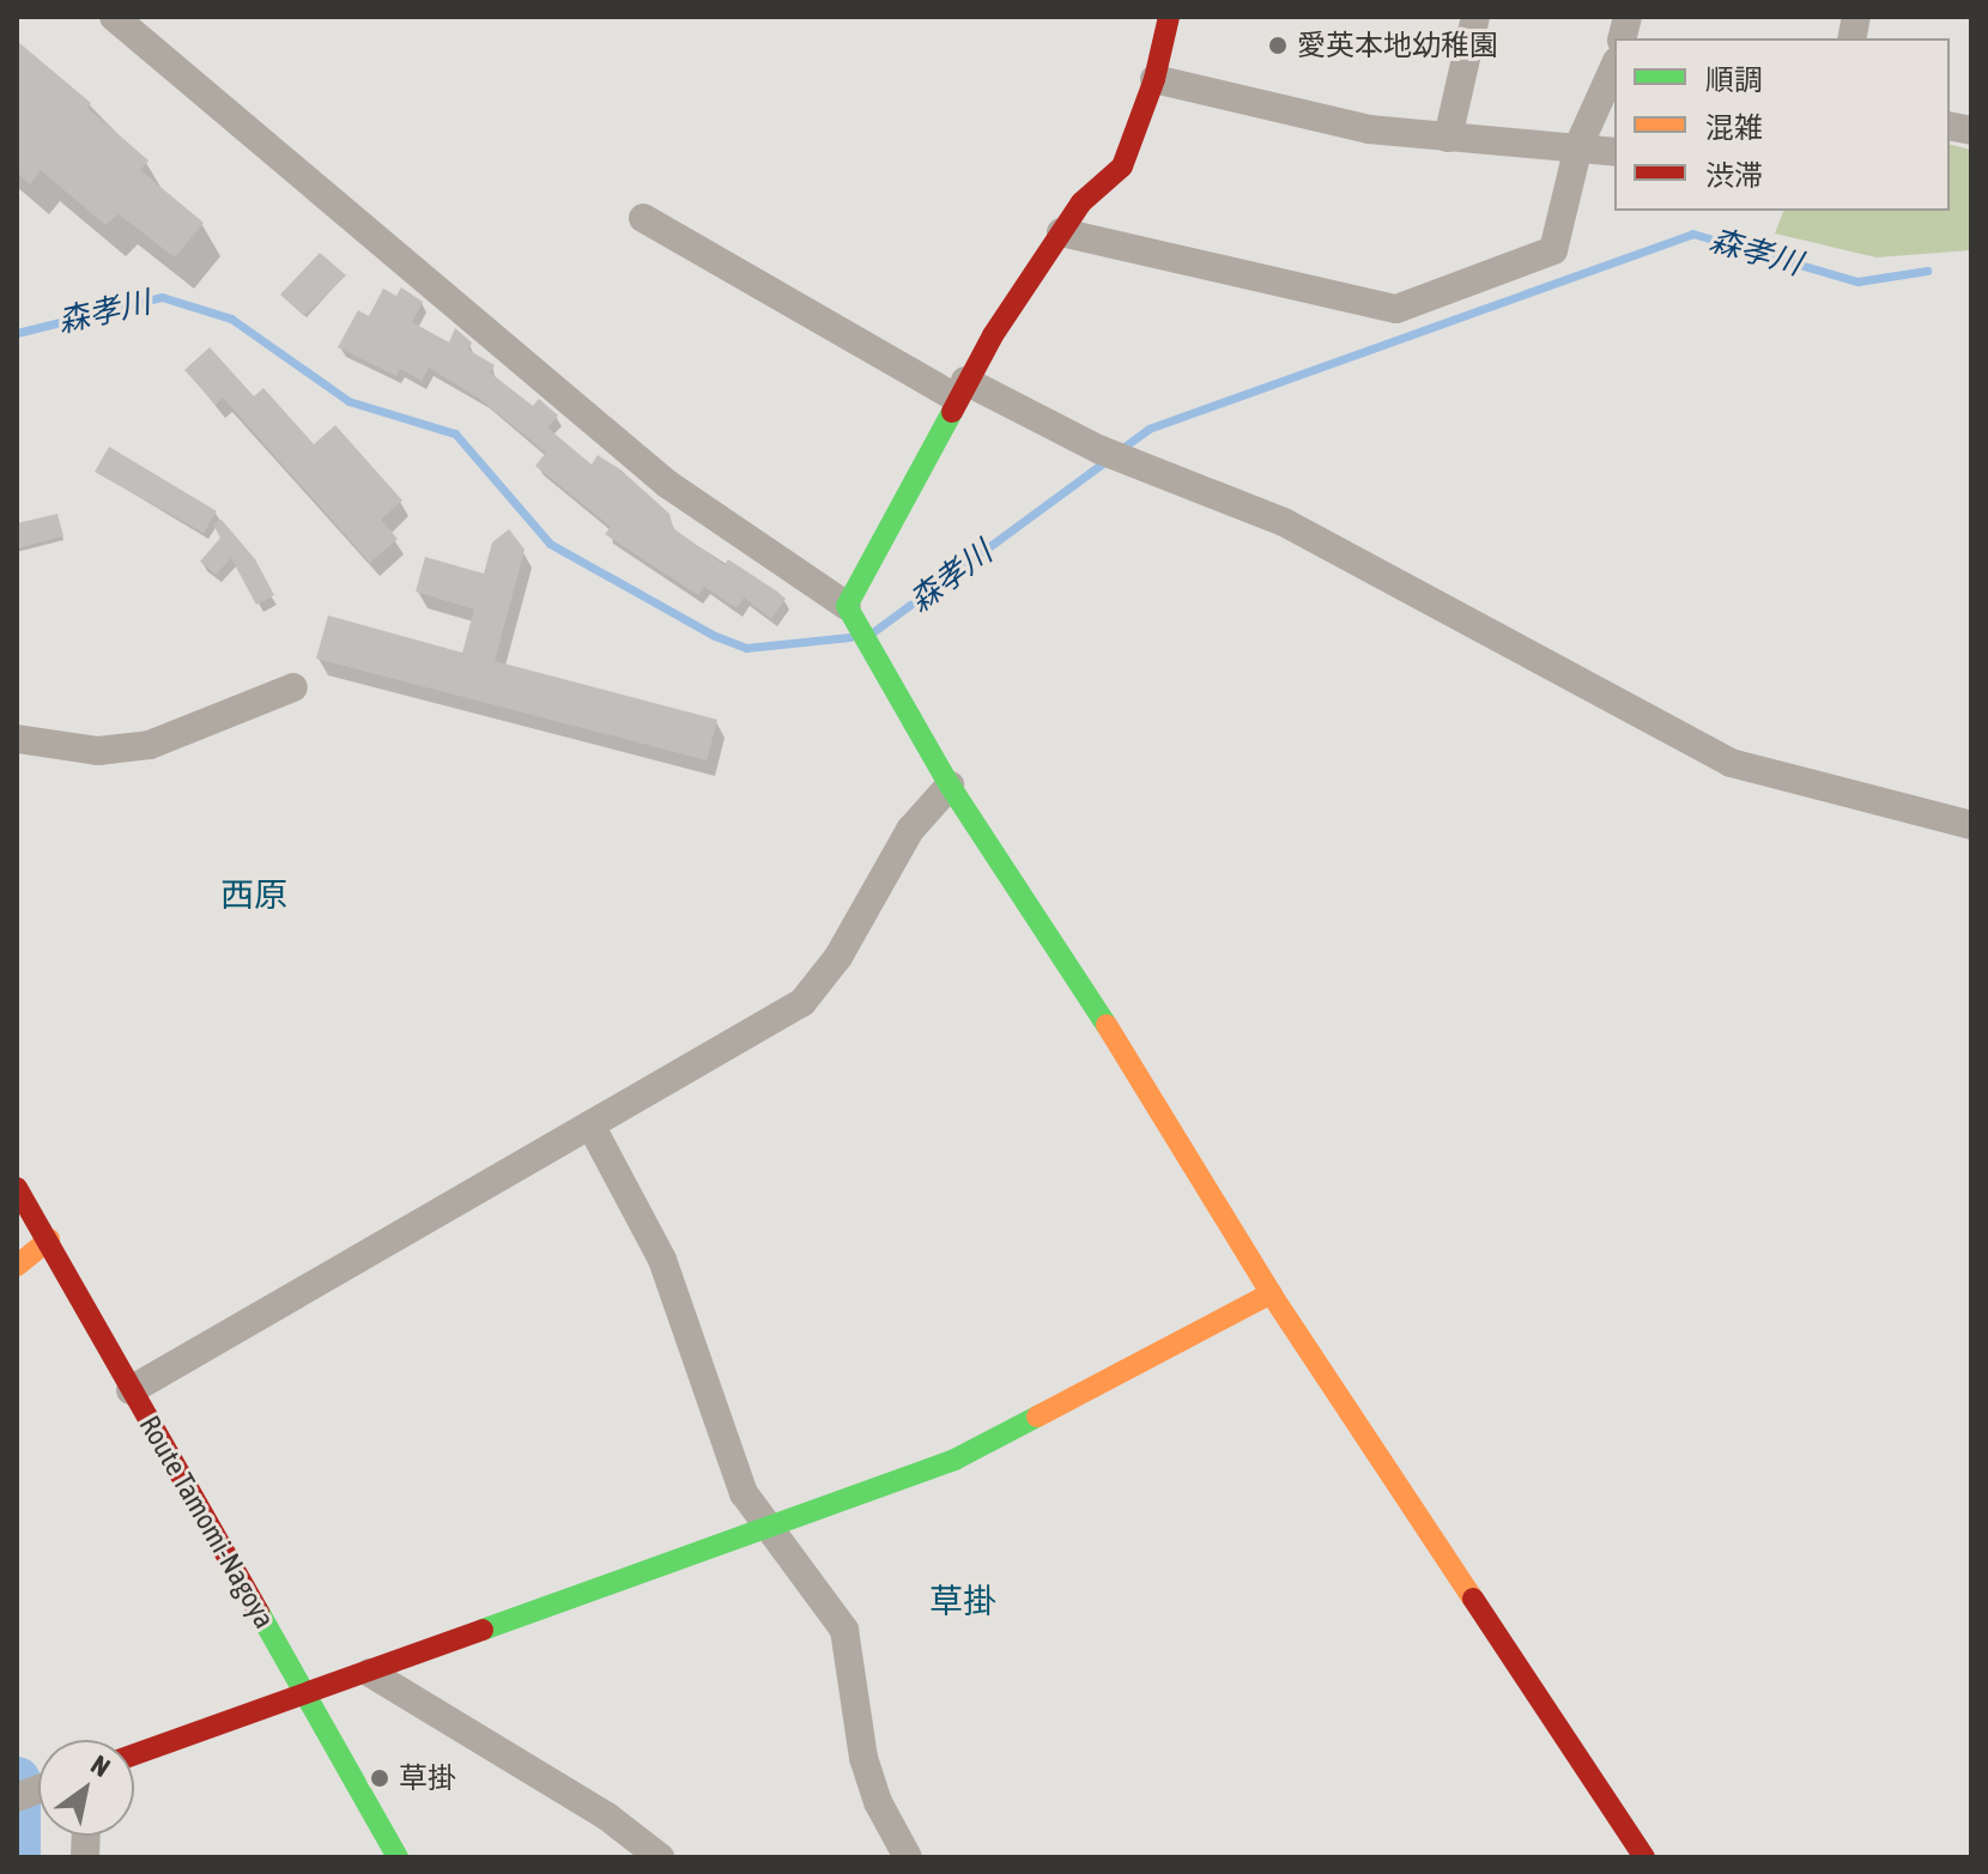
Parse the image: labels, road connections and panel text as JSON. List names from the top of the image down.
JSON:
{
  "streets": {
    "street": ["Route Tamomi-Nagoya"]
  },
  "districts": ["西原", "草掛"],
  "water": ["森孝川"],
  "places": ["愛英本地幼稚園", "草掛"],
  "legend": ["順調", "混雑", "渋滞"],
  "north": "top right"
}
